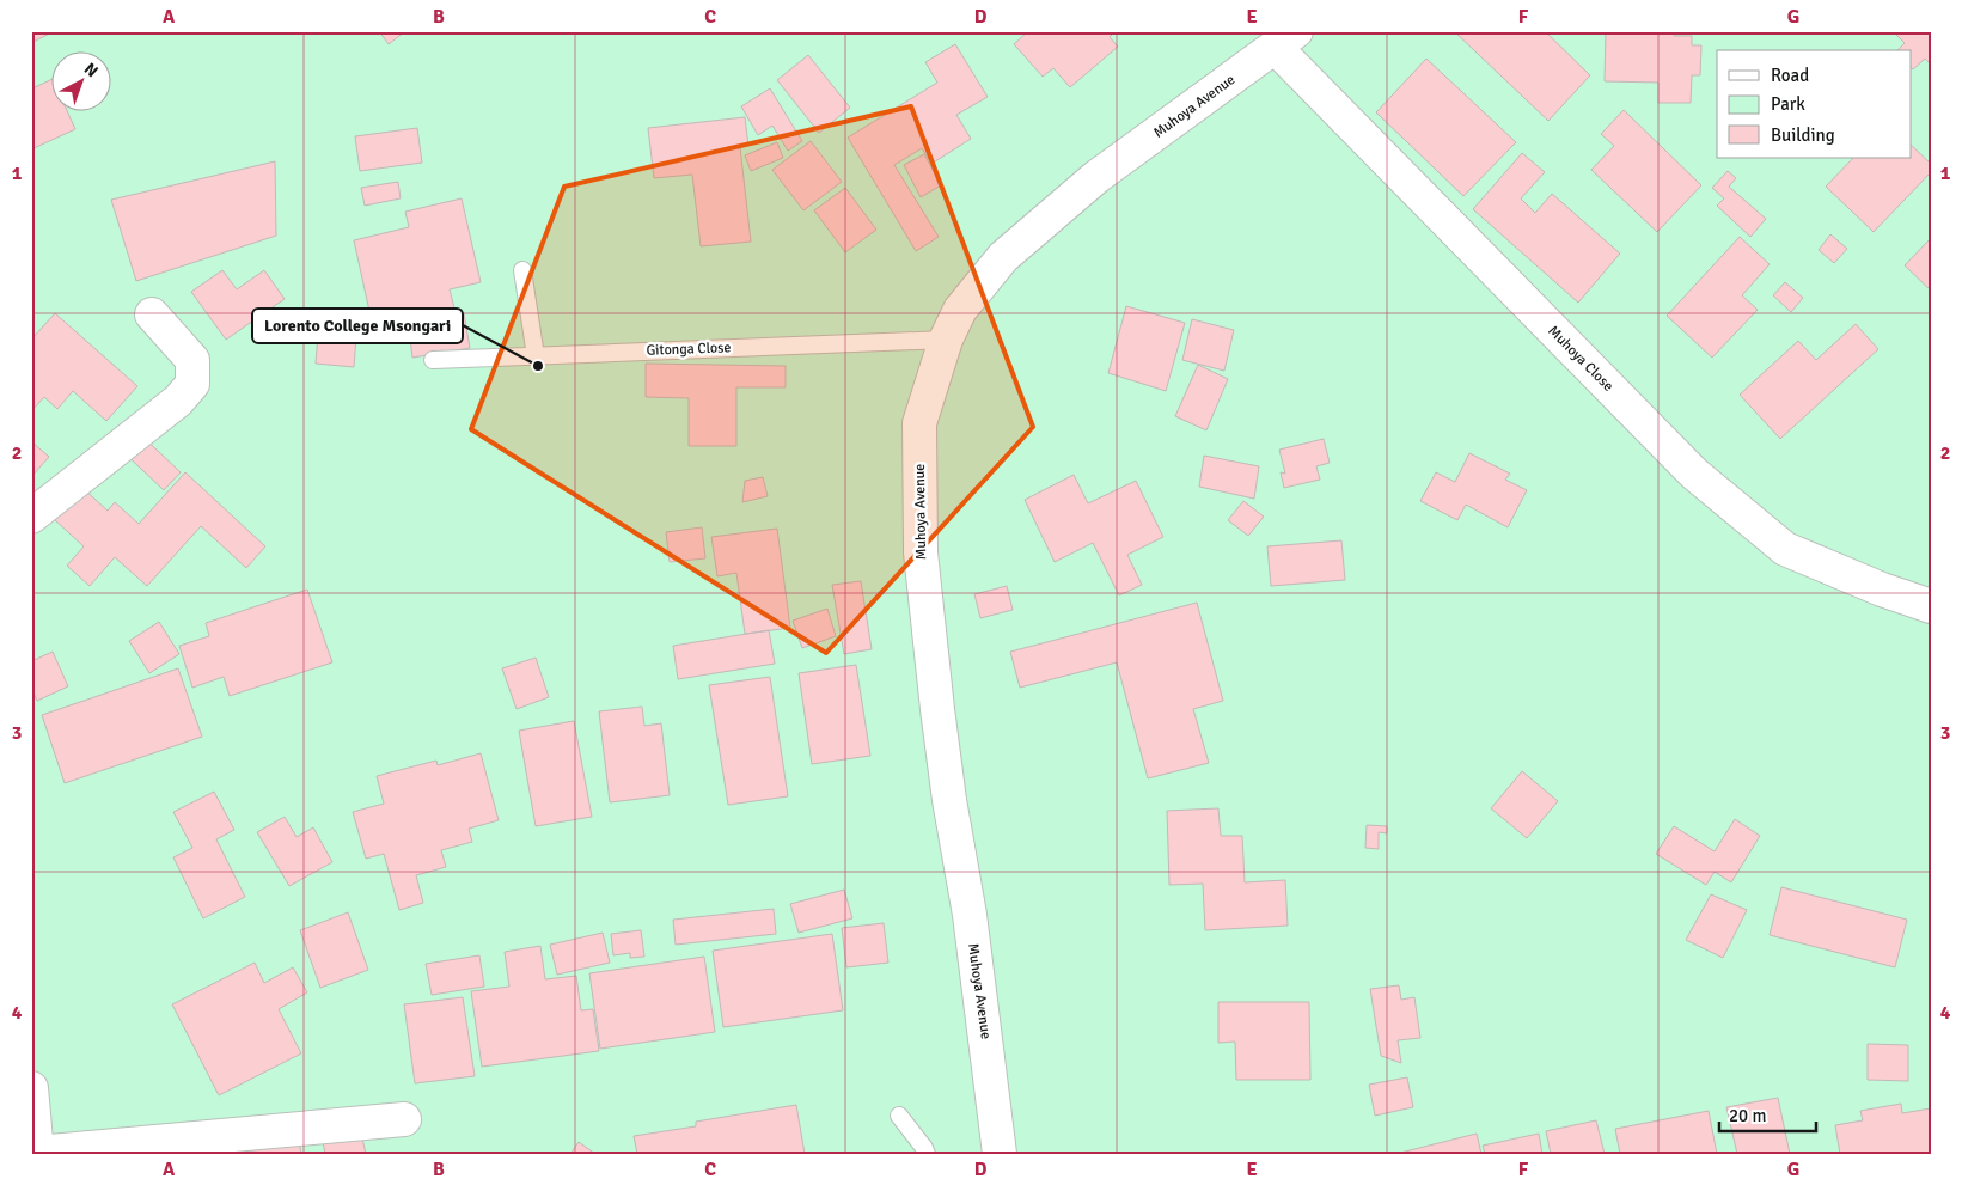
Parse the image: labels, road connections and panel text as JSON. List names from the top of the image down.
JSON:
{
  "streets": {
    "street": ["Muhoya Avenue", "Muhoya Close"],
    "lane": ["Gitonga Close"]
  },
  "crossings": [
    ["Muhoya Avenue", "Gitonga Close"],
    ["Muhoya Avenue", "Muhoya Close"]
  ],
  "places": ["Lorento College Msongari"],
  "legend": ["Road", "Park", "Building"],
  "scale_bar": "20 m",
  "north": "top right",
  "grid": {
    "columns": [
      "A",
      "B",
      "C",
      "D",
      "E",
      "F",
      "G"
    ],
    "rows": [
      "1",
      "2",
      "3",
      "4"
    ]
  }
}
